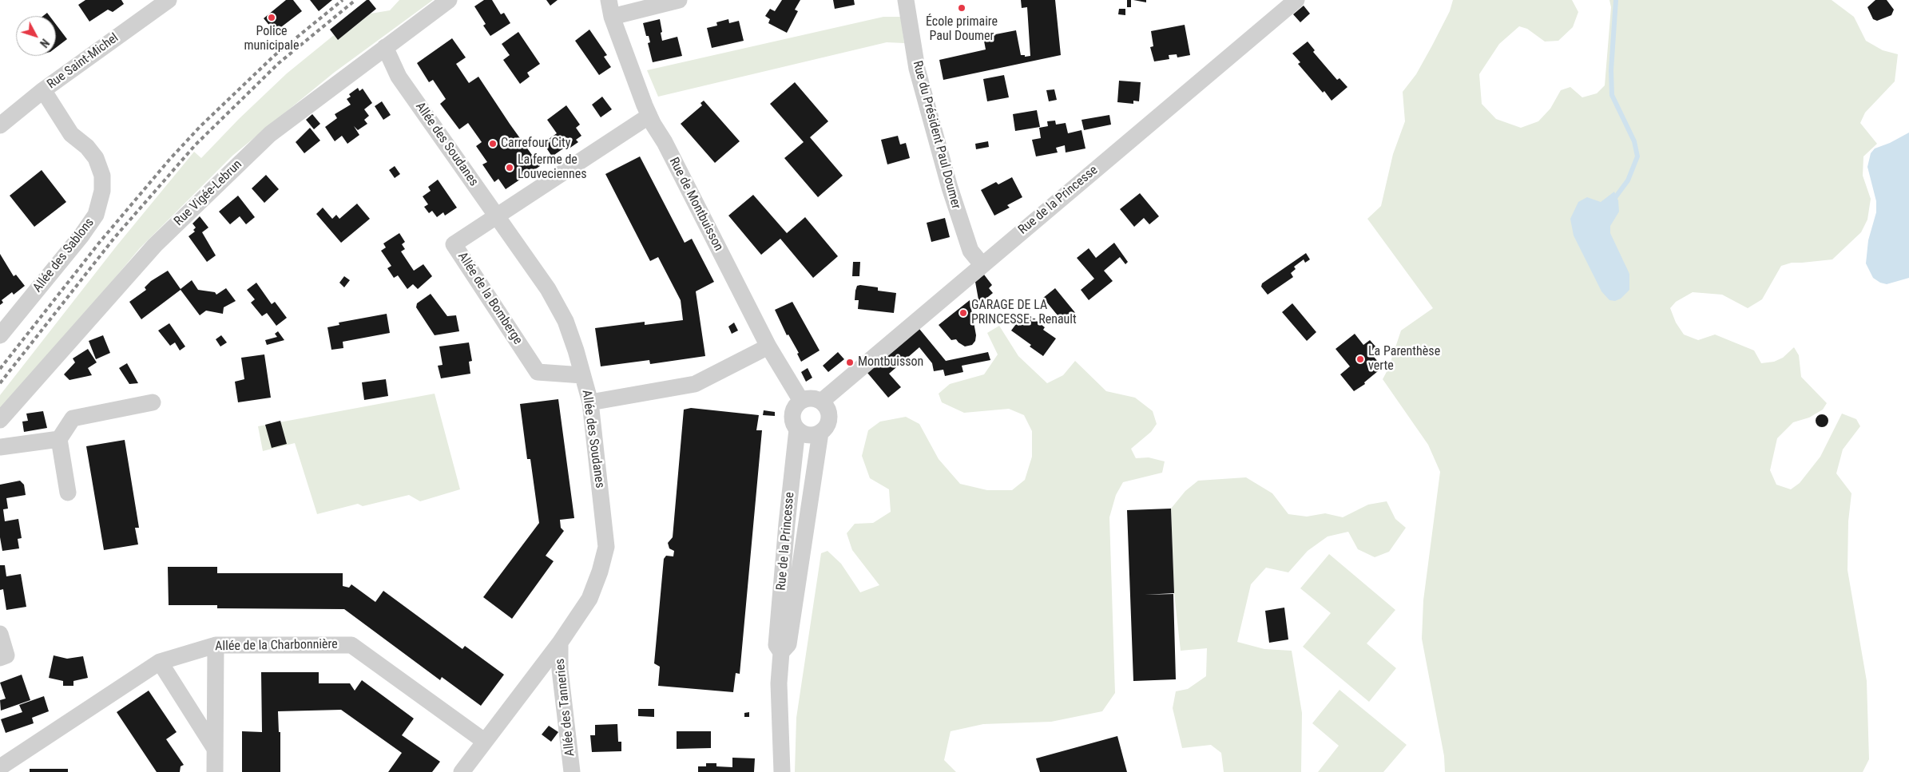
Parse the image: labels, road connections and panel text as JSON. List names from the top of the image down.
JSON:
{
  "streets": {
    "street": [
      "Rue Saint-Michel",
      "Rue du Président Paul Doumer",
      "Allée des Soudanes",
      "Rue Vigée-Lebrun",
      "Rue de la Princesse",
      "Rue de Montbuisson",
      "Allée des Sablons",
      "Allée de la Bomberge",
      "Allée de la Charbonnière",
      "Allée des Tanneries"
    ]
  },
  "crossings": [
    ["Rue Saint-Michel", "Allée des Sablons"],
    ["Rue du Président Paul Doumer", "Rue de la Princesse"],
    ["Allée des Soudanes", "Rue Vigée-Lebrun"],
    ["Allée des Soudanes", "Allée de la Bomberge"],
    ["Allée des Soudanes", "Allée de la Charbonnière"],
    ["Allée des Soudanes", "Allée des Tanneries"],
    ["Rue de la Princesse", "Rue de Montbuisson"],
    ["Rue de Montbuisson", "Allée de la Bomberge"]
  ],
  "places": [
    "École primaire Paul Doumer",
    "Police municipale",
    "Carrefour City",
    "La ferme de Louveciennes",
    "GARAGE DE LA PRINCESSE - Renault",
    "La Parenthèse verte",
    "Montbuisson"
  ],
  "north": "bottom right"
}
